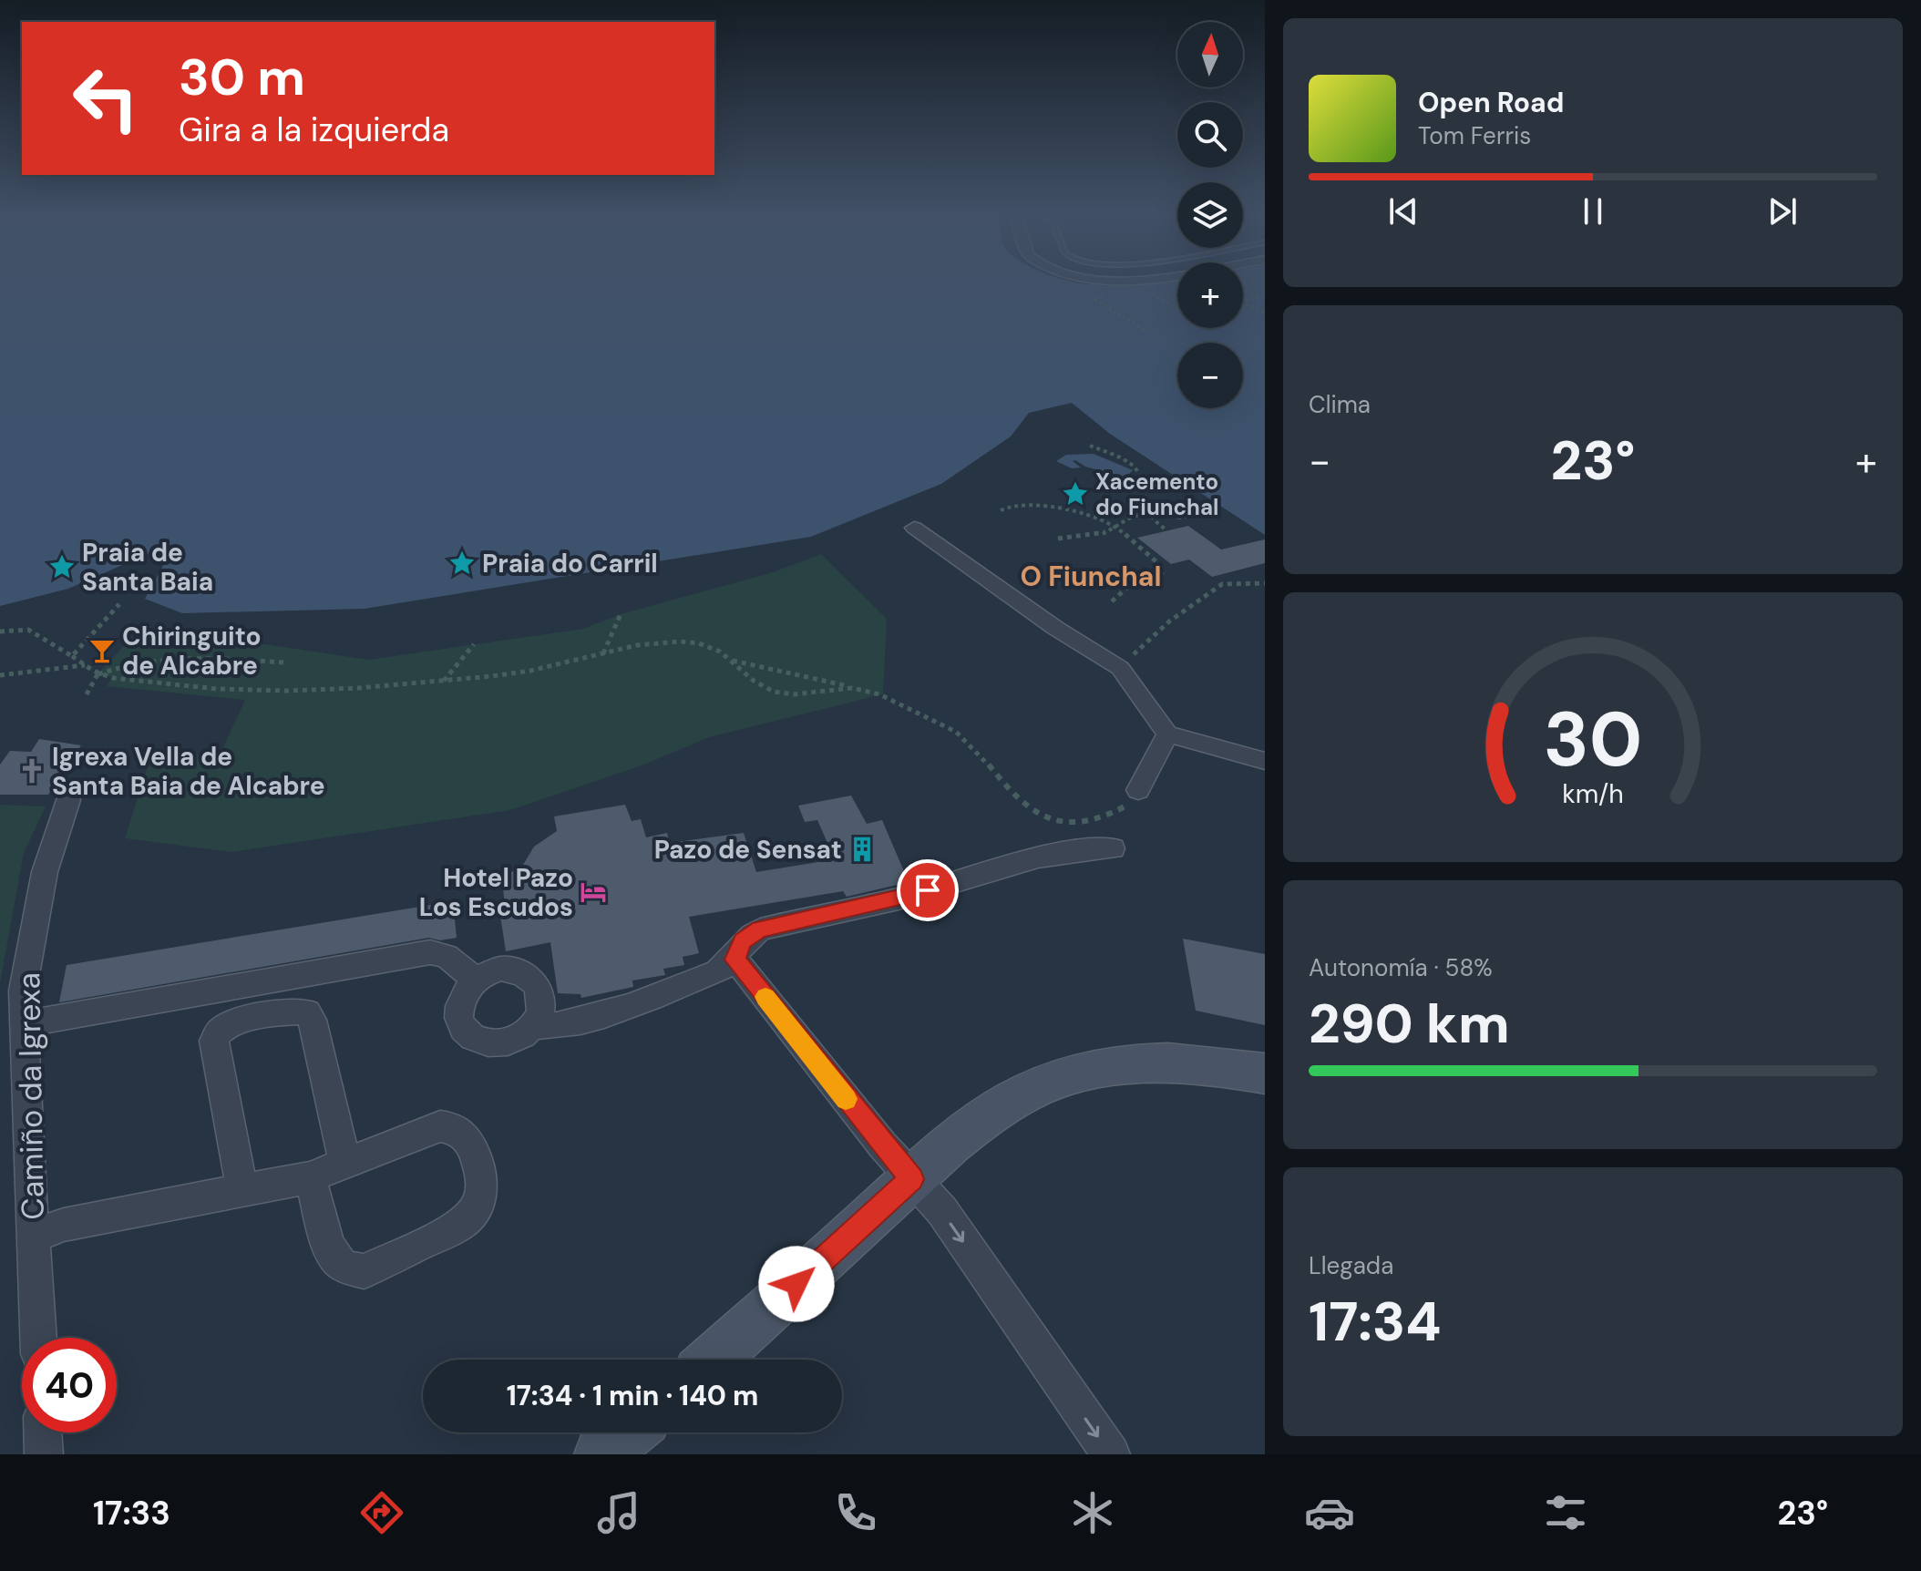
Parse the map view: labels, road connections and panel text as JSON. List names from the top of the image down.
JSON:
{
  "streets": {
    "street": ["Camiño da Igrexa"]
  },
  "districts": ["O Fiunchal"],
  "places": {
    "place": ["Xacemento do Fiunchal", "Praia do Carril", "Praia de Santa Baia"],
    "bar": ["Chiringuito de Alcabre"],
    "church": ["Igrexa Vella de Santa Baia de Alcabre"],
    "building": ["Pazo de Sensat"],
    "hotel": ["Hotel Pazo Los Escudos"]
  },
  "north": "top",
  "page": {
    "map_buttons": ["+", "−"],
    "turn": ["30 m", "Gira a la izquierda"],
    "song": ["Open Road", "Tom Ferris"],
    "tile": [
      "Clima",
      ["Autonomía · 58%", "290 km"],
      ["Llegada", "17:34"]
    ],
    "heat": ["−", "23°", "+"],
    "limit": "40",
    "trip": "17:34 · 1 min · 140 m",
    "tabs": ["17:33", "23°"],
    "gauge": ["30", "km/h"]
  }
}
